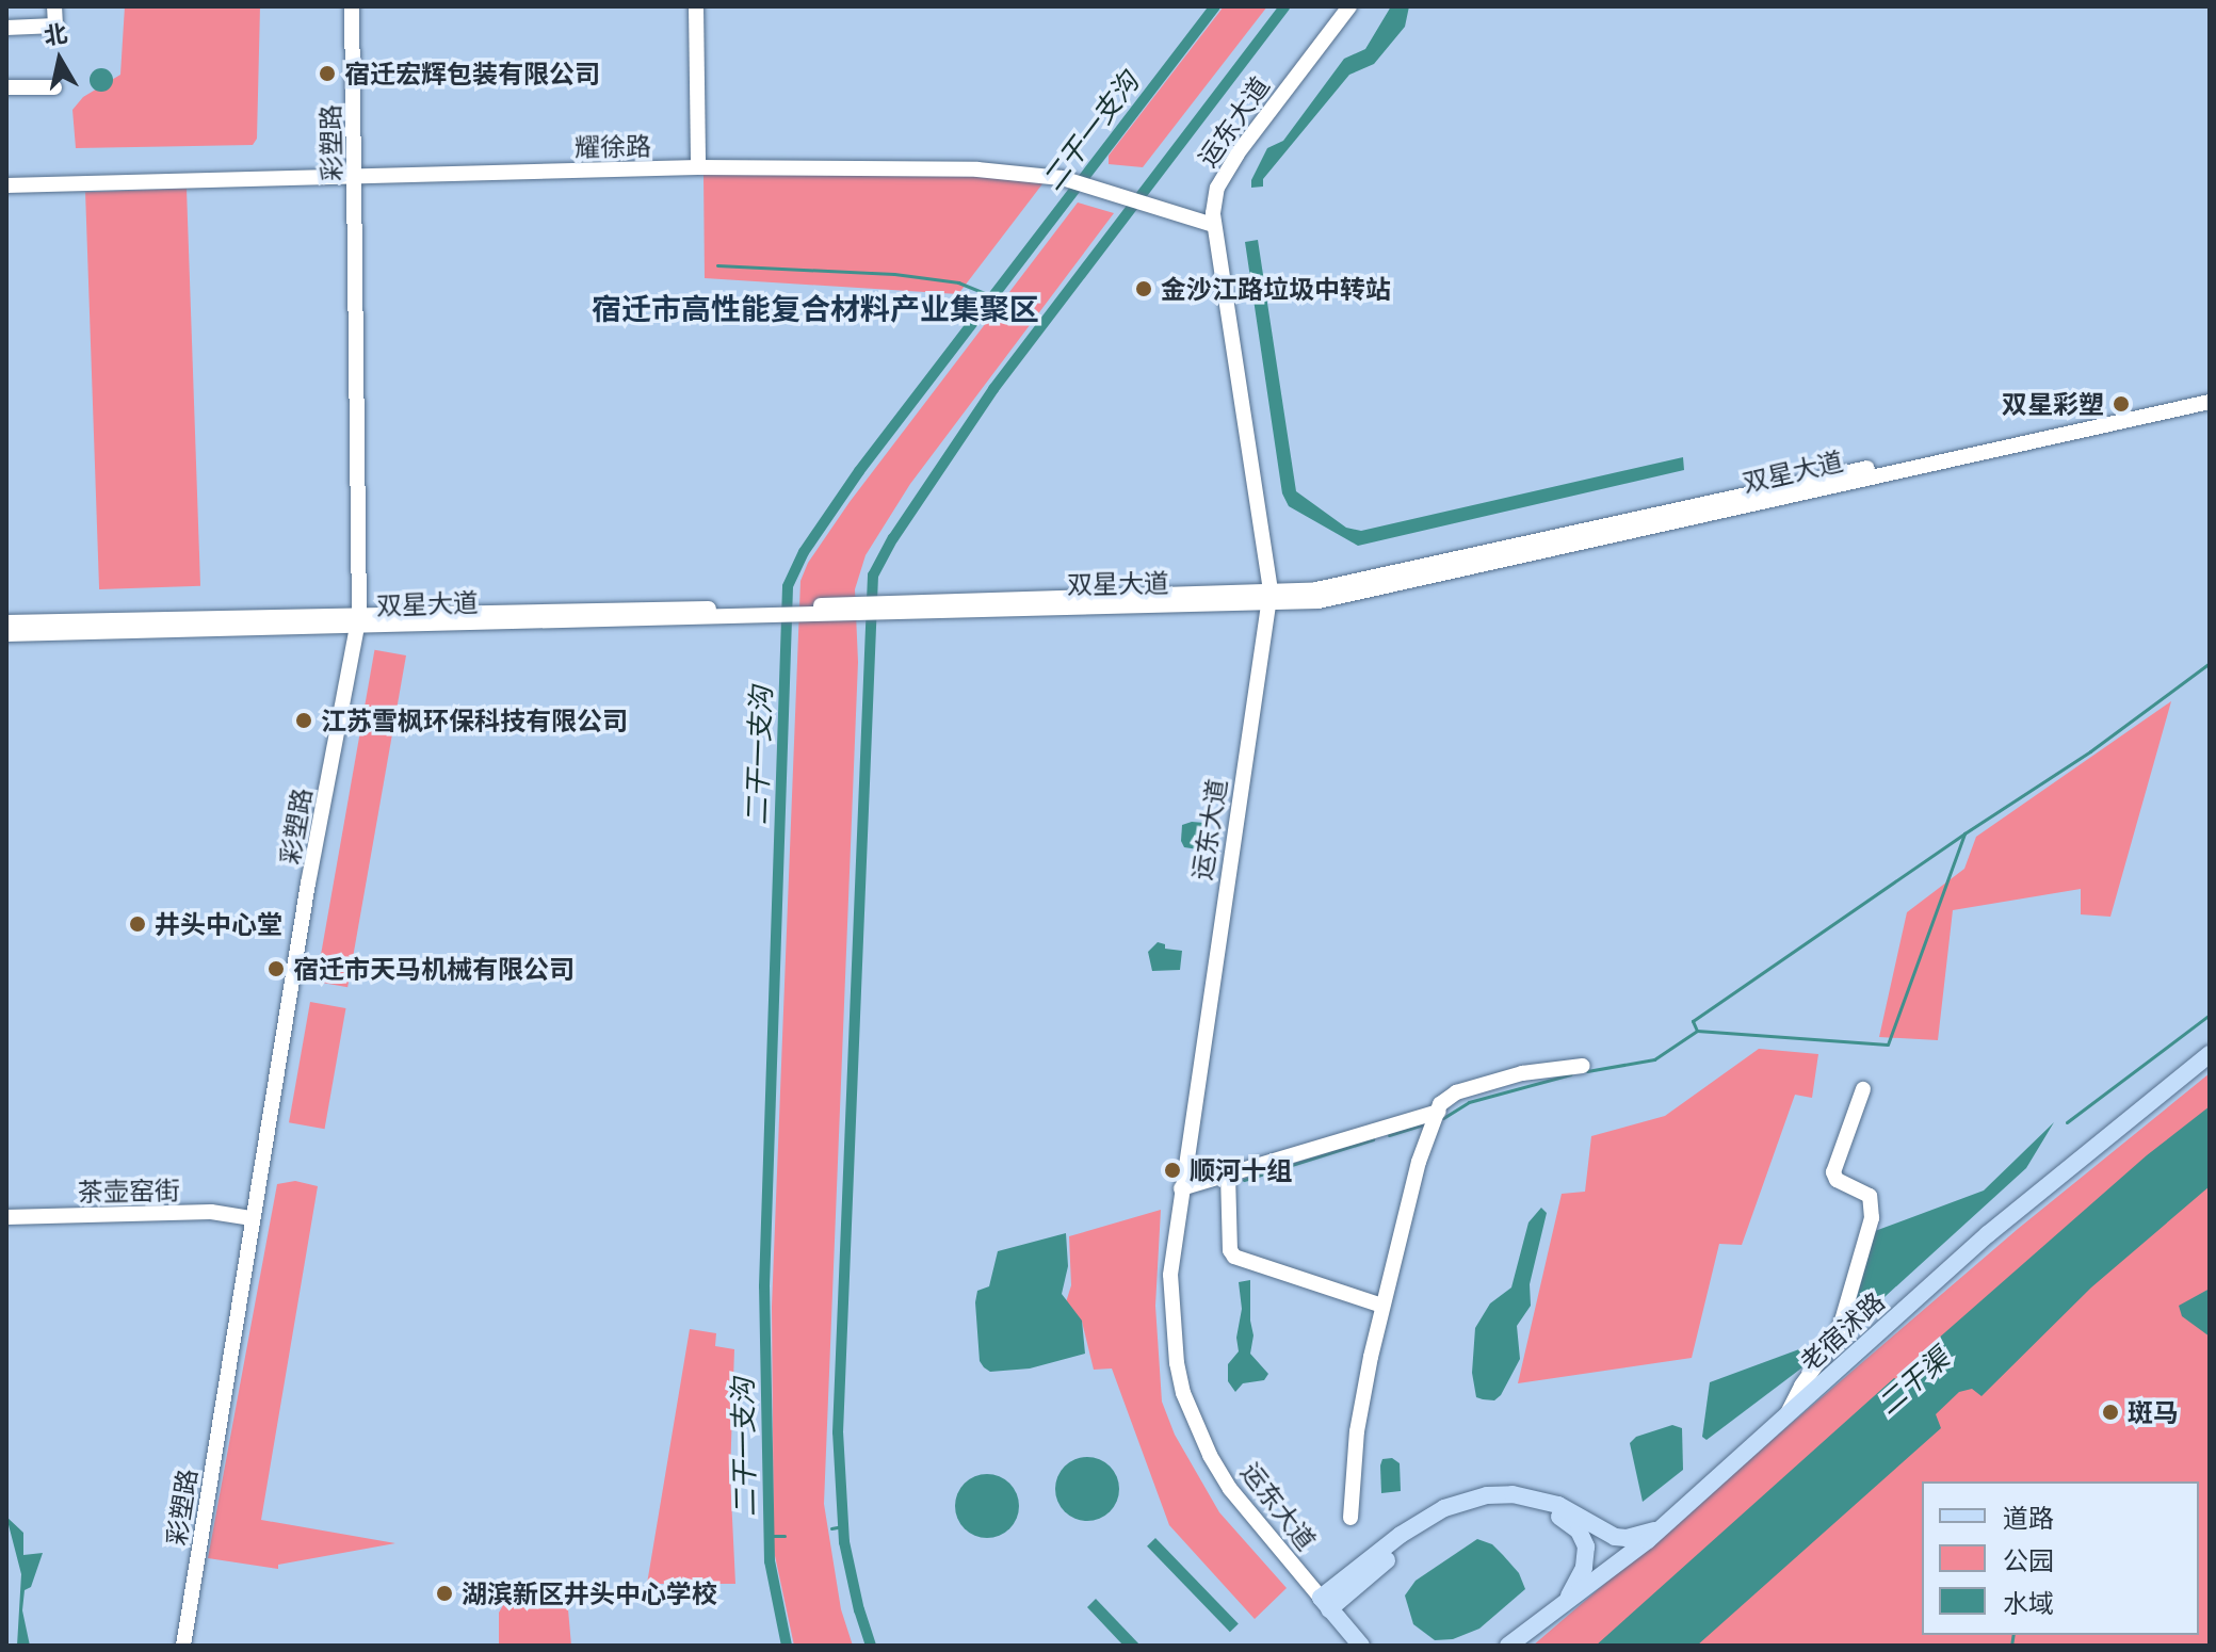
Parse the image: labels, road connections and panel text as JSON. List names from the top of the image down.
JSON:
{
  "streets": {
    "main road": ["运东大道", "老宿沭路"],
    "street": [
      "彩塑路",
      "耀徐路",
      "双星大道",
      "茶壶窑街"
    ]
  },
  "crossings": [
    ["运东大道", "耀徐路"],
    ["运东大道", "双星大道"],
    ["彩塑路", "耀徐路"],
    ["彩塑路", "双星大道"],
    ["彩塑路", "茶壶窑街"]
  ],
  "districts": ["宿迁市高性能复合材料产业集聚区"],
  "water": ["二干一支沟", "二干渠"],
  "places": [
    "宿迁宏辉包装有限公司",
    "金沙江路垃圾中转站",
    "双星彩塑",
    "江苏雪枫环保科技有限公司",
    "井头中心堂",
    "宿迁市天马机械有限公司",
    "顺河十组",
    "斑马",
    "湖滨新区井头中心学校"
  ],
  "legend": ["道路", "公园", "水域"],
  "north": "top"
}
